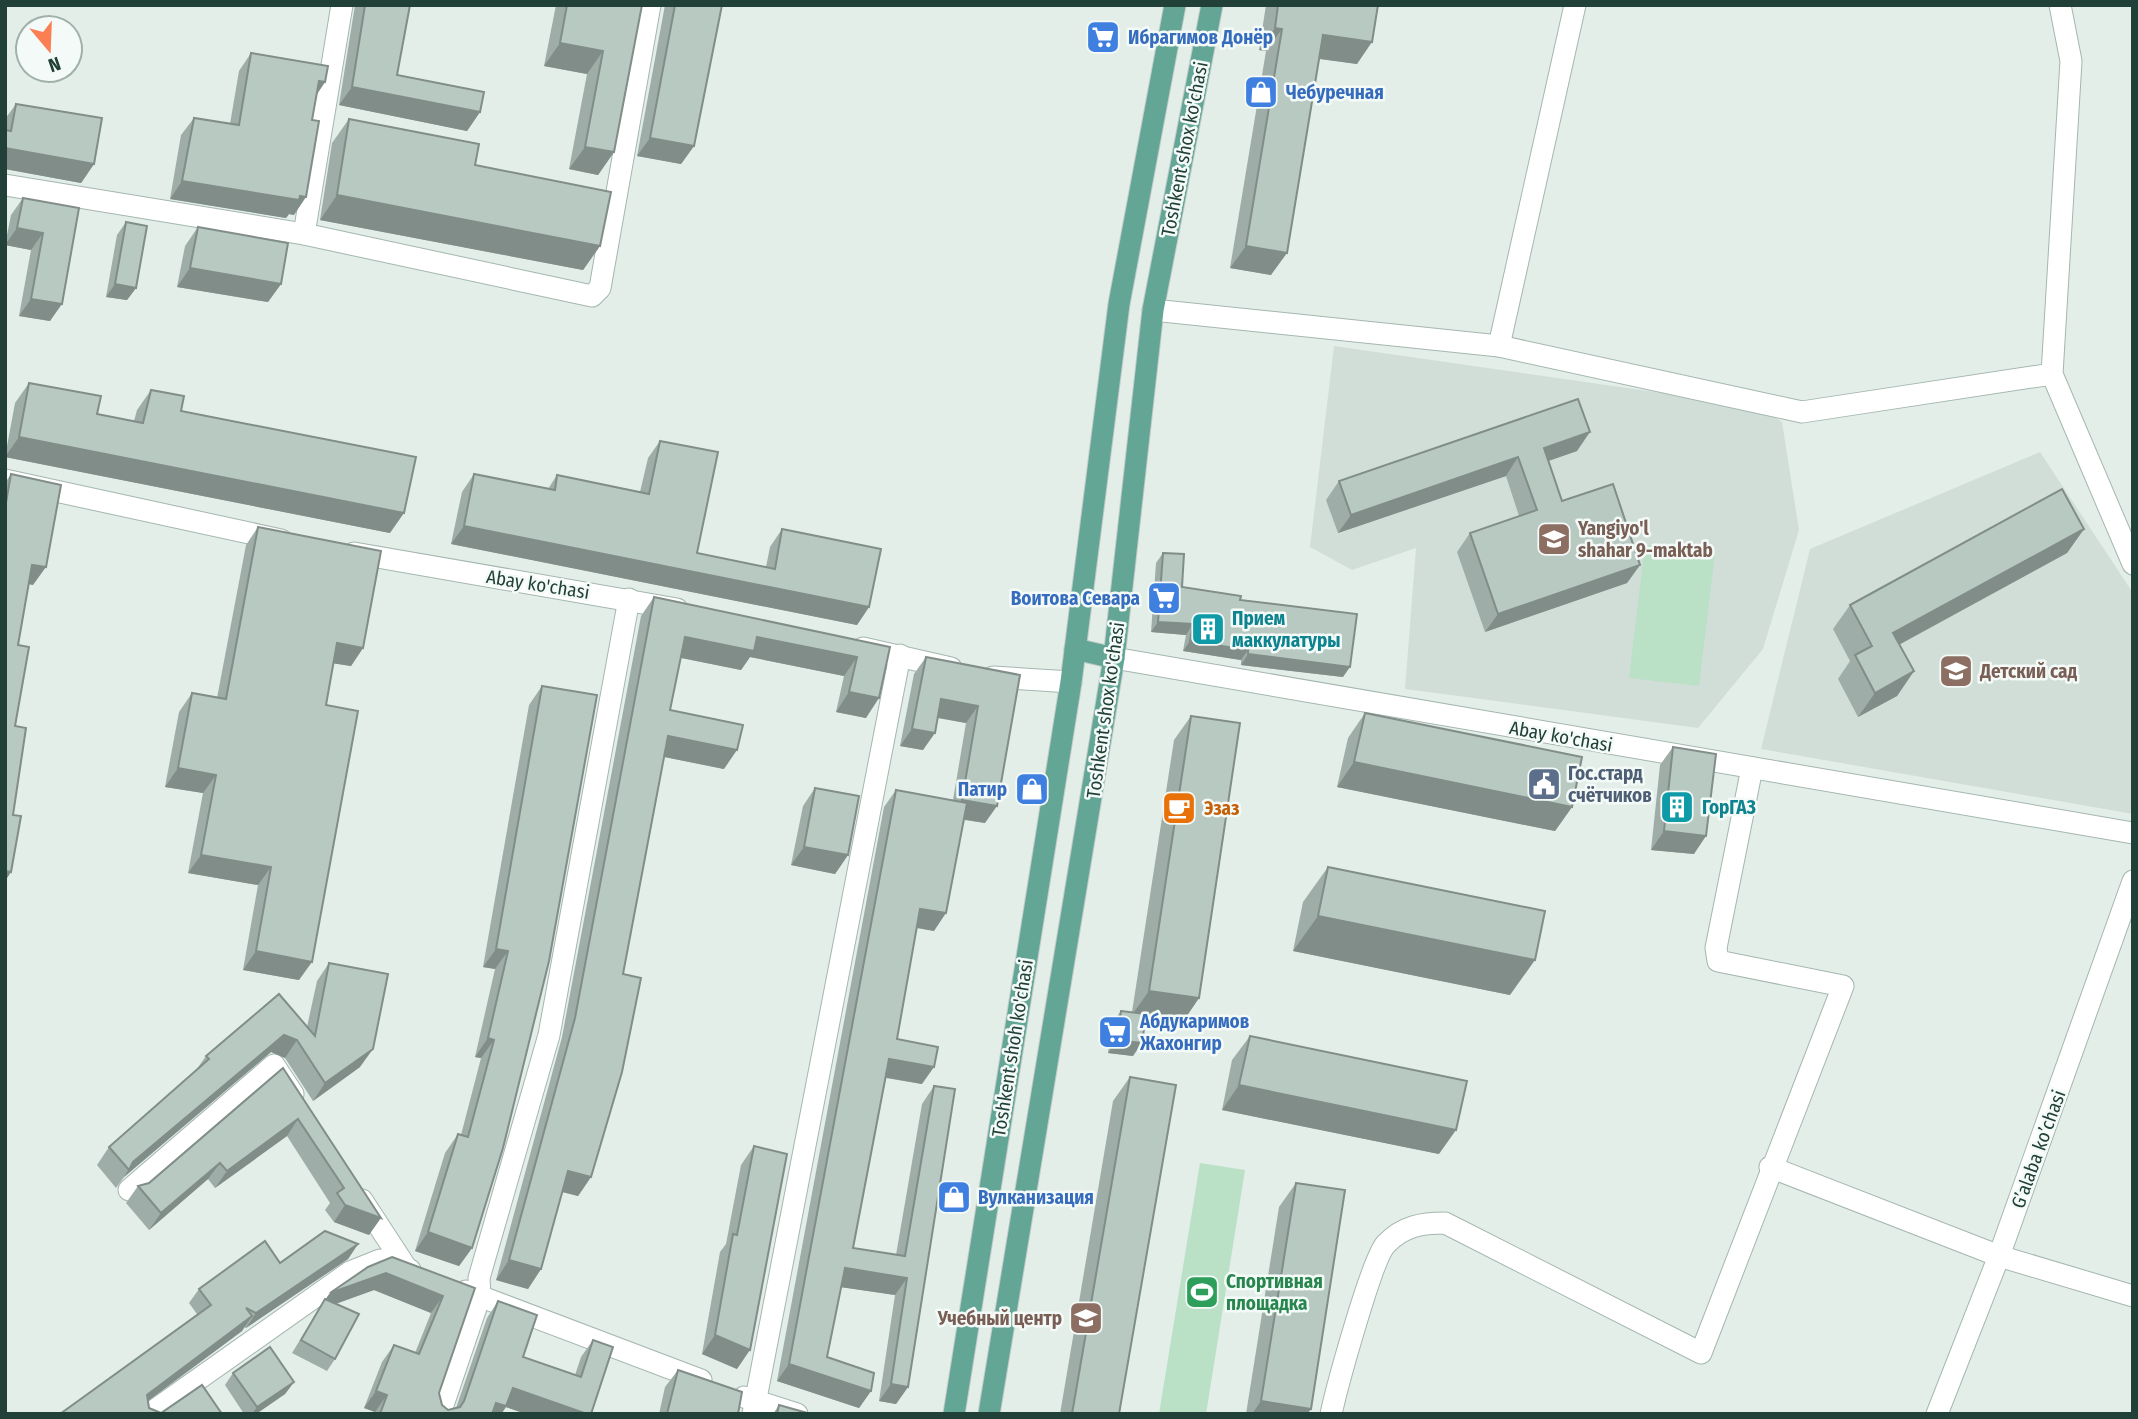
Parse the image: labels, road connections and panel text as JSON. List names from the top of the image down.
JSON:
{
  "streets": {
    "main road": ["Toshkent shox ko'chasi", "Toshkent shoh ko'chasi"],
    "street": ["Abay ko'chasi", "G’alaba ko’chasi"]
  },
  "crossings": [
    ["Toshkent shox ko'chasi", "Abay ko'chasi"],
    ["Toshkent shox ko'chasi", "Toshkent shoh ko'chasi"]
  ],
  "places": {
    "supermarket": ["Ибрагимов Донёр", "Воитова Севара", "Абдукаримов Жахонгир"],
    "shop": ["Чебуречная", "Патир", "Вулканизация"],
    "school or university": ["Yangiyo'l shahar 9-maktab", "Детский сад", "Учебный центр"],
    "building": ["Прием маккулатуры", "ГорГАЗ"],
    "public building": ["Гос.стард счётчиков"],
    "cafe": ["Эзаз"],
    "sports": ["Спортивная площадка"]
  },
  "north": "bottom"
}
